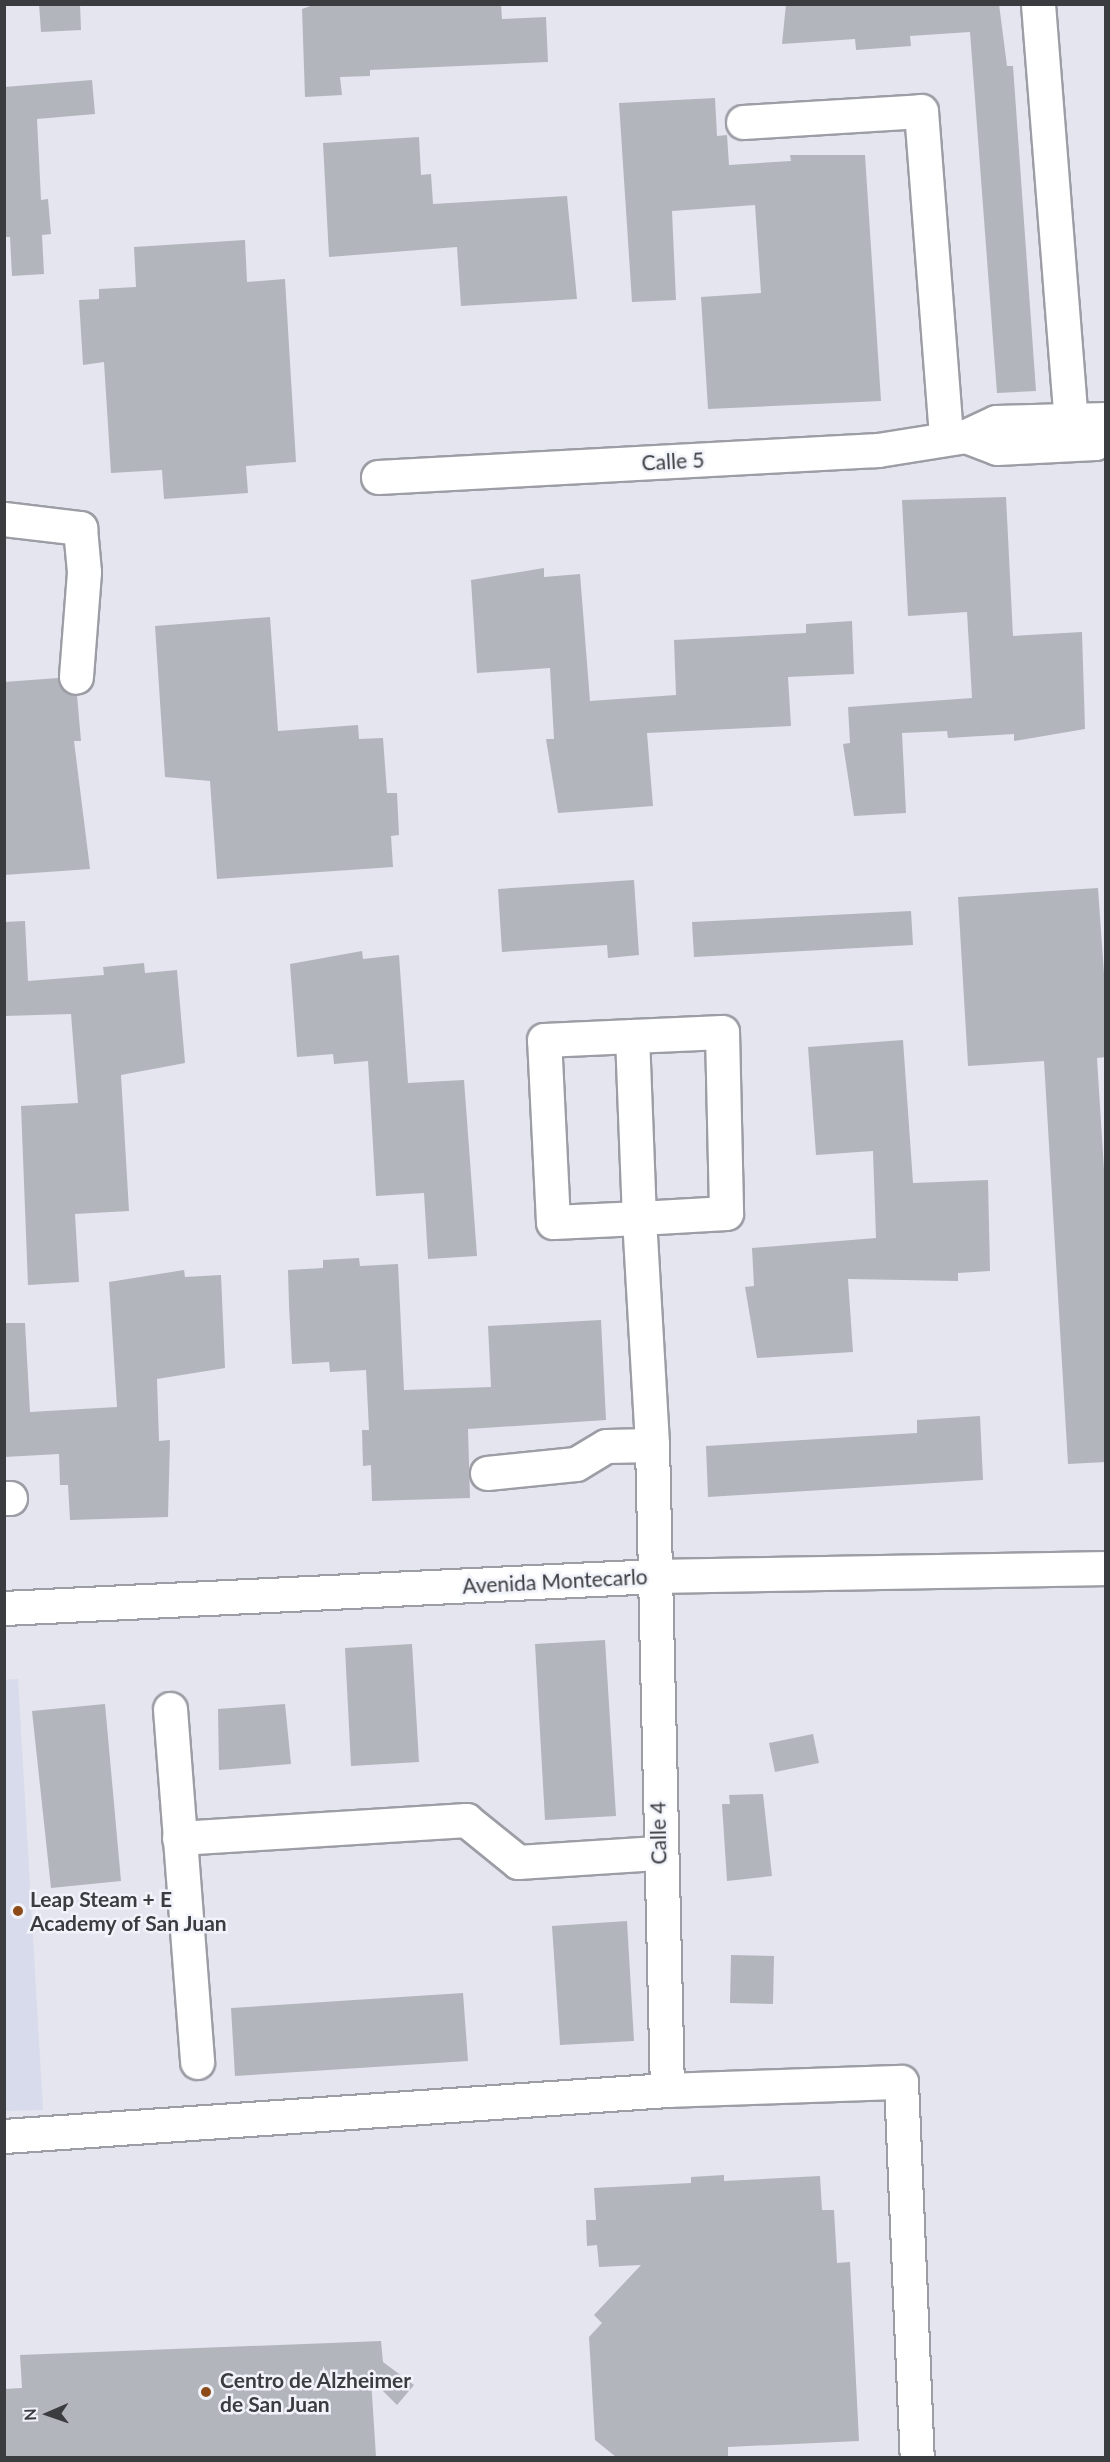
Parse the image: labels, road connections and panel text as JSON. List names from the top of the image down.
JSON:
{
  "streets": {
    "street": ["Calle 5", "Avenida Montecarlo", "Calle 4"]
  },
  "crossings": [
    ["Avenida Montecarlo", "Calle 4"]
  ],
  "places": ["Leap Steam + E Academy of San Juan", "Centro de Alzheimer de San Juan"],
  "north": "left"
}
